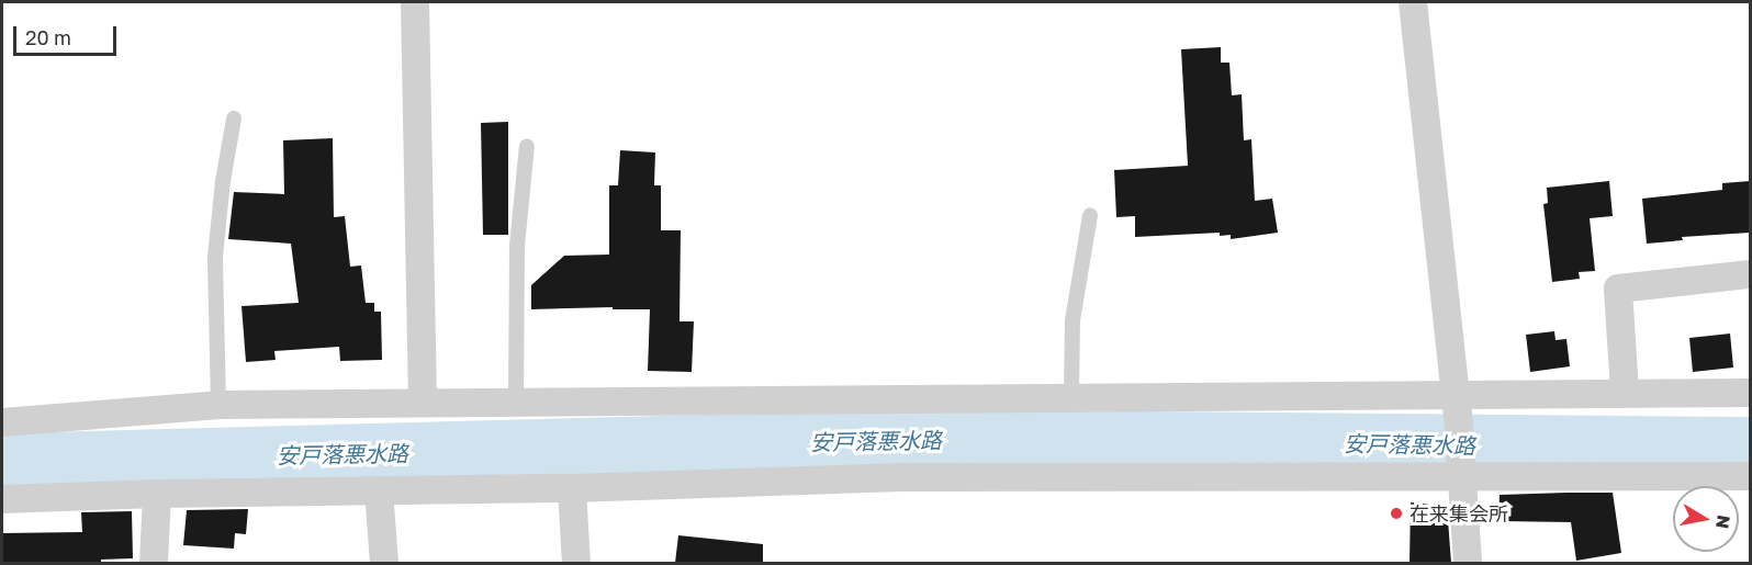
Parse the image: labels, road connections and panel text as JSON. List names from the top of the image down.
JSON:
{
  "water": ["安戸落悪水路"],
  "places": ["在来集会所"],
  "scale_bar": "20 m",
  "north": "right"
}
